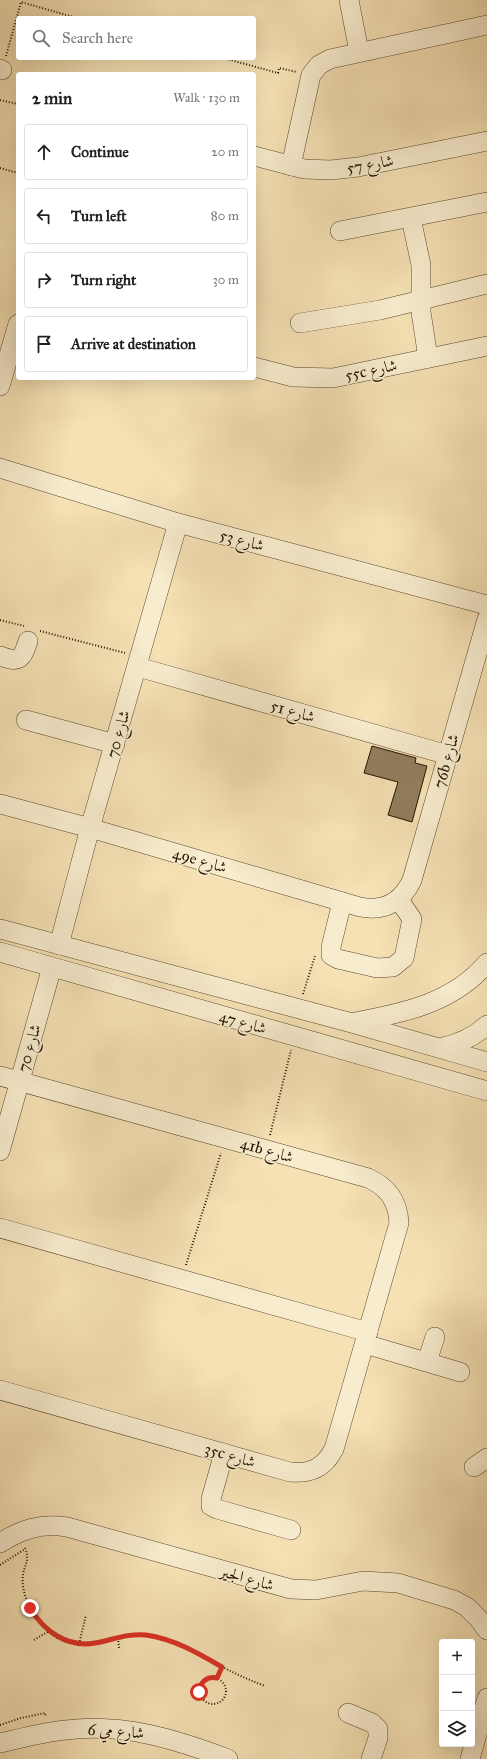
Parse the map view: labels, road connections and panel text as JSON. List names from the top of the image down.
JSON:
{
  "streets": {
    "street": [
      "شارع 57",
      "55c شارع",
      "شارع 53",
      "شارع 51",
      "شارع 70",
      "76b شارع",
      "49e شارع",
      "شارع 47",
      "41b شارع",
      "35c شارع",
      "شارع الجير",
      "شارع مي 6"
    ]
  },
  "crossings": [
    ["شارع 53", "شارع 70"],
    ["شارع 51", "شارع 70"],
    ["شارع 51", "76b شارع"],
    ["شارع 70", "49e شارع"],
    ["شارع 70", "شارع 47"],
    ["شارع 70", "41b شارع"],
    ["76b شارع", "49e شارع"],
    ["41b شارع", "35c شارع"]
  ],
  "page": {
    "search": "Search here",
    "heading": ["2 min", "Walk · 130 m"],
    "list": [
      ["Continue", "20 m"],
      ["Turn left", "80 m"],
      ["Turn right", "30 m"],
      "Arrive at destination"
    ],
    "map_buttons": ["+", "−"]
  }
}
